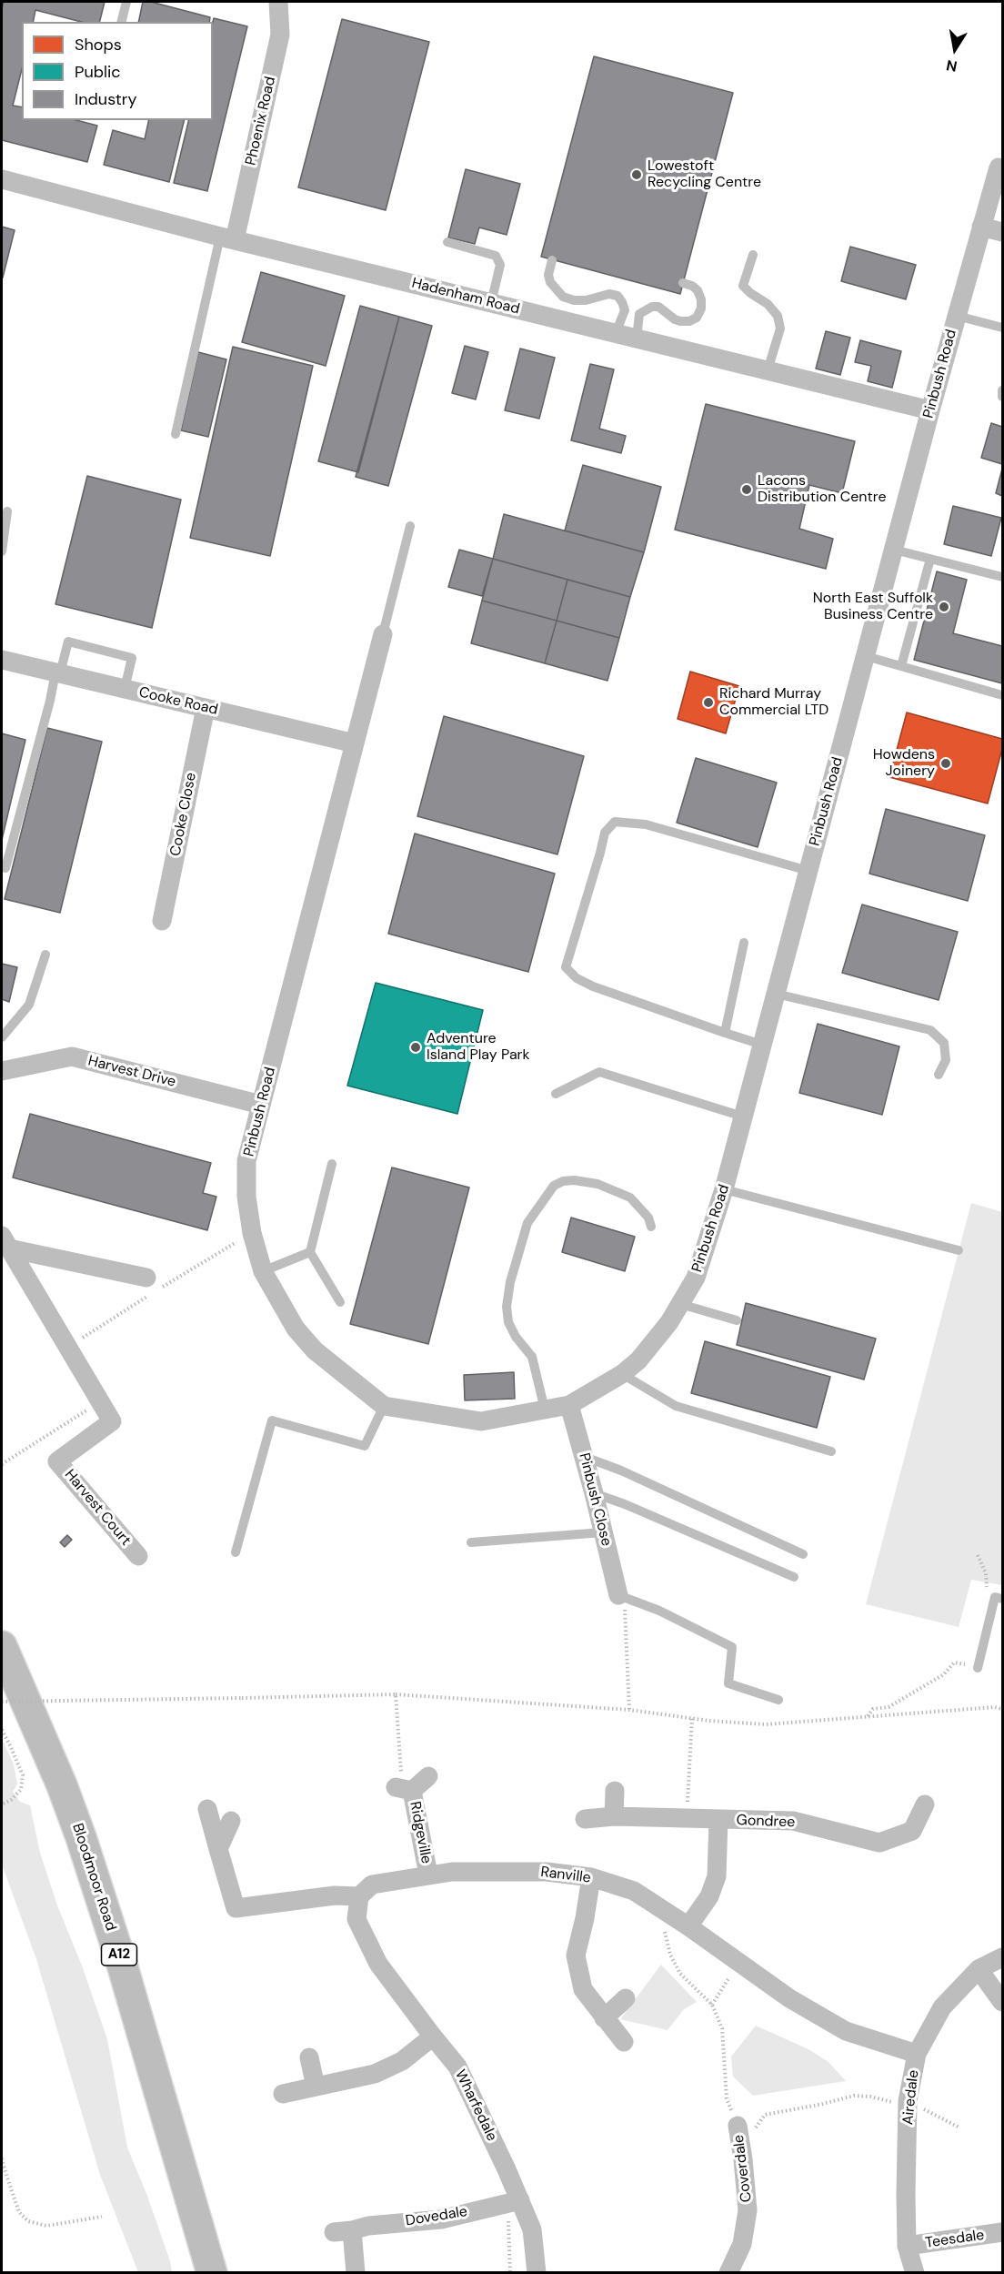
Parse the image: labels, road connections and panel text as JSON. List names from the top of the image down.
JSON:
{
  "streets": {
    "highway": ["Bloodmoor Road", "A12"],
    "street": [
      "Phoenix Road",
      "Hadenham Road",
      "Pinbush Road",
      "Cooke Road",
      "Cooke Close",
      "Harvest Drive",
      "Pinbush Close",
      "Harvest Court",
      "Gondree",
      "Ridgeville",
      "Ranville",
      "Airedale",
      "Wharfedale",
      "Coverdale",
      "Dovedale",
      "Teesdale"
    ]
  },
  "crossings": [
    ["Phoenix Road", "Hadenham Road"],
    ["Hadenham Road", "Pinbush Road"],
    ["Pinbush Road", "Cooke Road"],
    ["Pinbush Road", "Harvest Drive"],
    ["Pinbush Road", "Pinbush Close"],
    ["Cooke Road", "Cooke Close"],
    ["Ridgeville", "Ranville"],
    ["Ranville", "Airedale"],
    ["Ranville", "Wharfedale"],
    ["Airedale", "Teesdale"],
    ["Wharfedale", "Dovedale"]
  ],
  "places": [
    "Lowestoft Recycling Centre",
    "Lacons Distribution Centre",
    "North East Suffolk Business Centre",
    "Richard Murray Commercial LTD",
    "Howdens Joinery",
    "Adventure Island Play Park"
  ],
  "legend": ["Shops", "Public", "Industry"],
  "north": "bottom"
}
